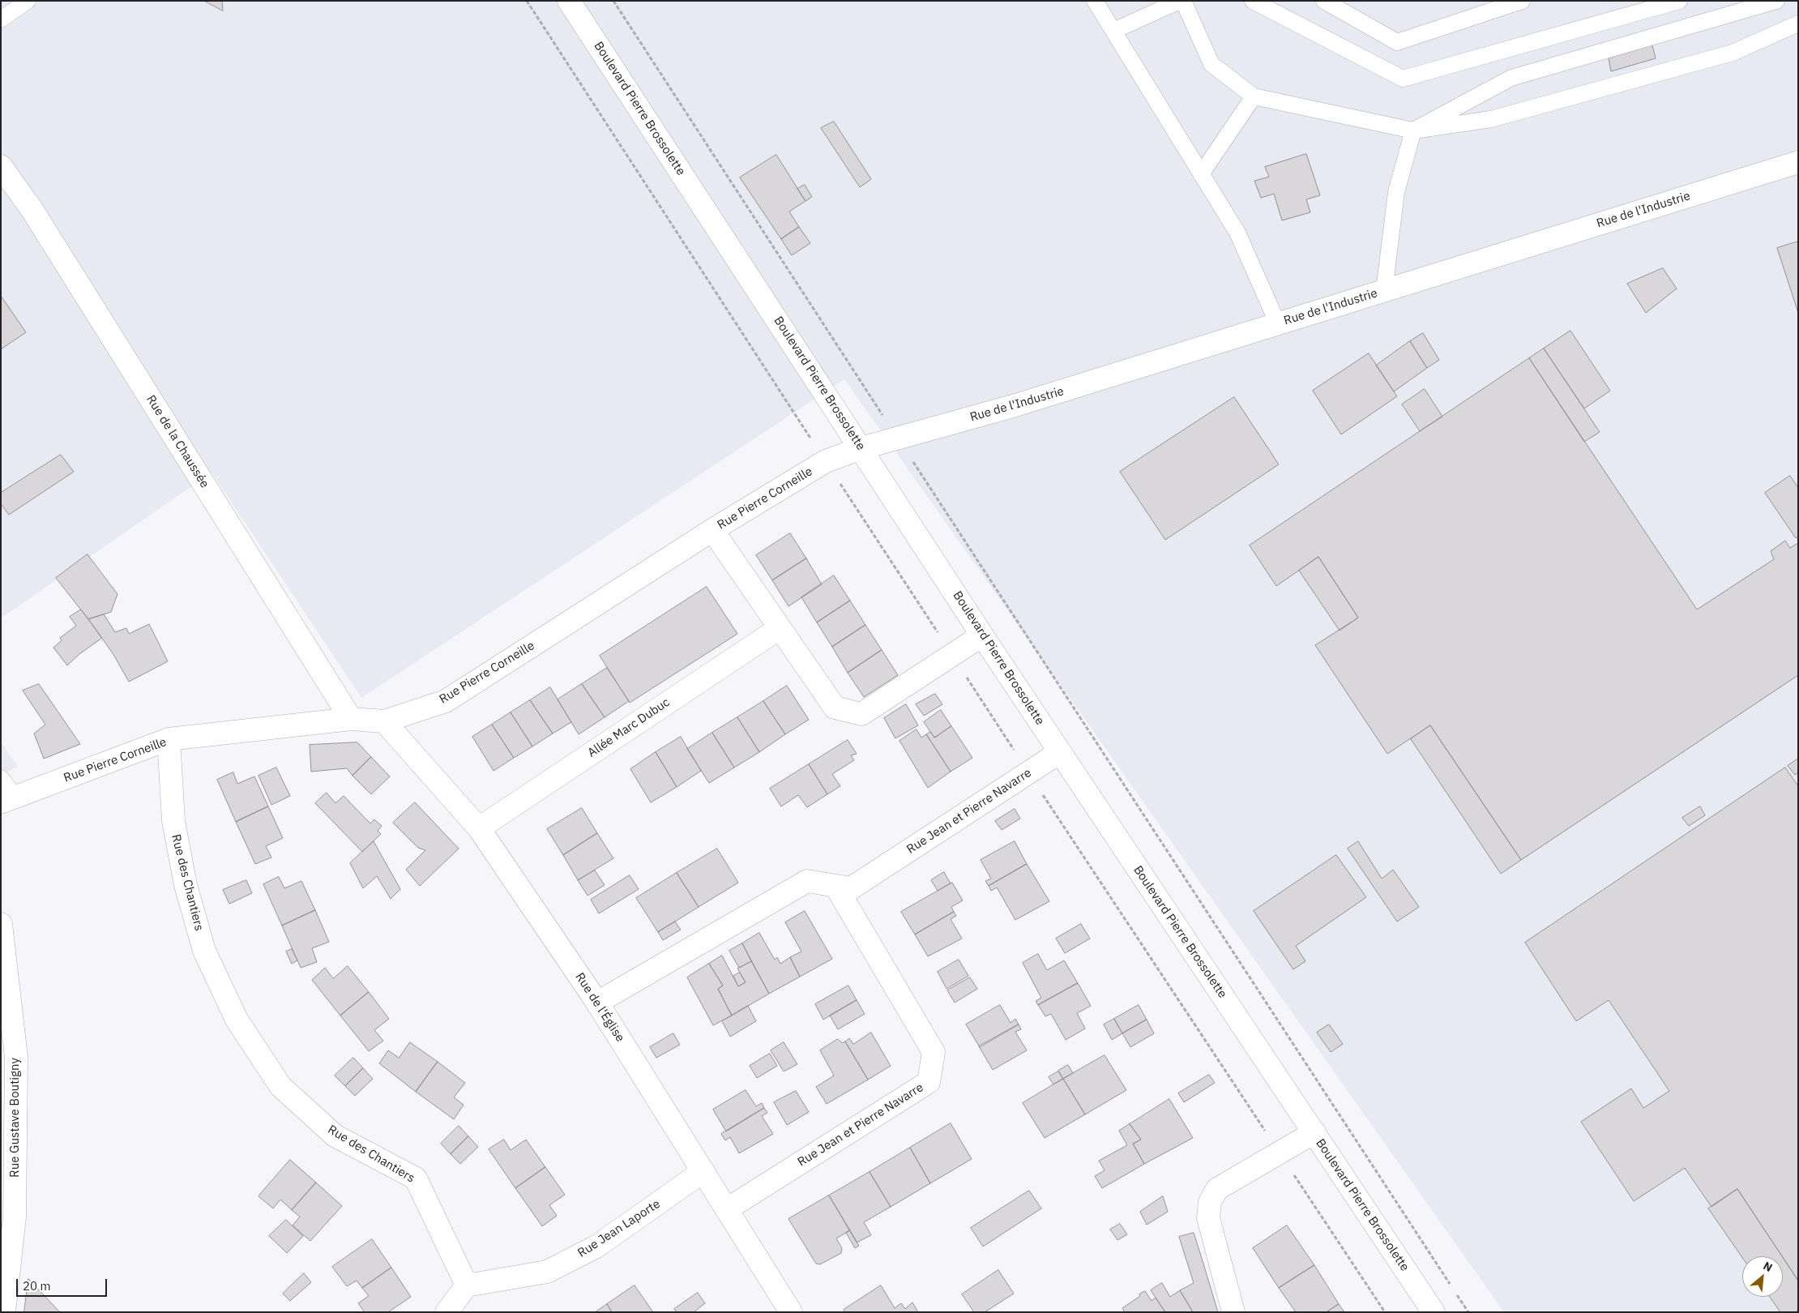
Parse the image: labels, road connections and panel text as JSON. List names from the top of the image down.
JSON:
{
  "streets": {
    "street": [
      "Boulevard Pierre Brossolette",
      "Rue de l'Industrie",
      "Rue de la Chaussée",
      "Rue Pierre Corneille",
      "Allée Marc Dubuc",
      "Rue Jean et Pierre Navarre",
      "Rue des Chantiers",
      "Rue de l'Église",
      "Rue Gustave Boutigny",
      "Rue Jean Laporte"
    ]
  },
  "crossings": [
    ["Boulevard Pierre Brossolette", "Rue de l'Industrie"],
    ["Boulevard Pierre Brossolette", "Rue Pierre Corneille"],
    ["Boulevard Pierre Brossolette", "Rue Jean et Pierre Navarre"],
    ["Rue de l'Industrie", "Rue Pierre Corneille"],
    ["Rue de la Chaussée", "Rue Pierre Corneille"],
    ["Rue Pierre Corneille", "Rue des Chantiers"],
    ["Rue Pierre Corneille", "Rue de l'Église"],
    ["Allée Marc Dubuc", "Rue de l'Église"],
    ["Rue Jean et Pierre Navarre", "Rue de l'Église"],
    ["Rue des Chantiers", "Rue Jean Laporte"],
    ["Rue de l'Église", "Rue Jean Laporte"]
  ],
  "scale_bar": "20 m",
  "north": "top right"
}
